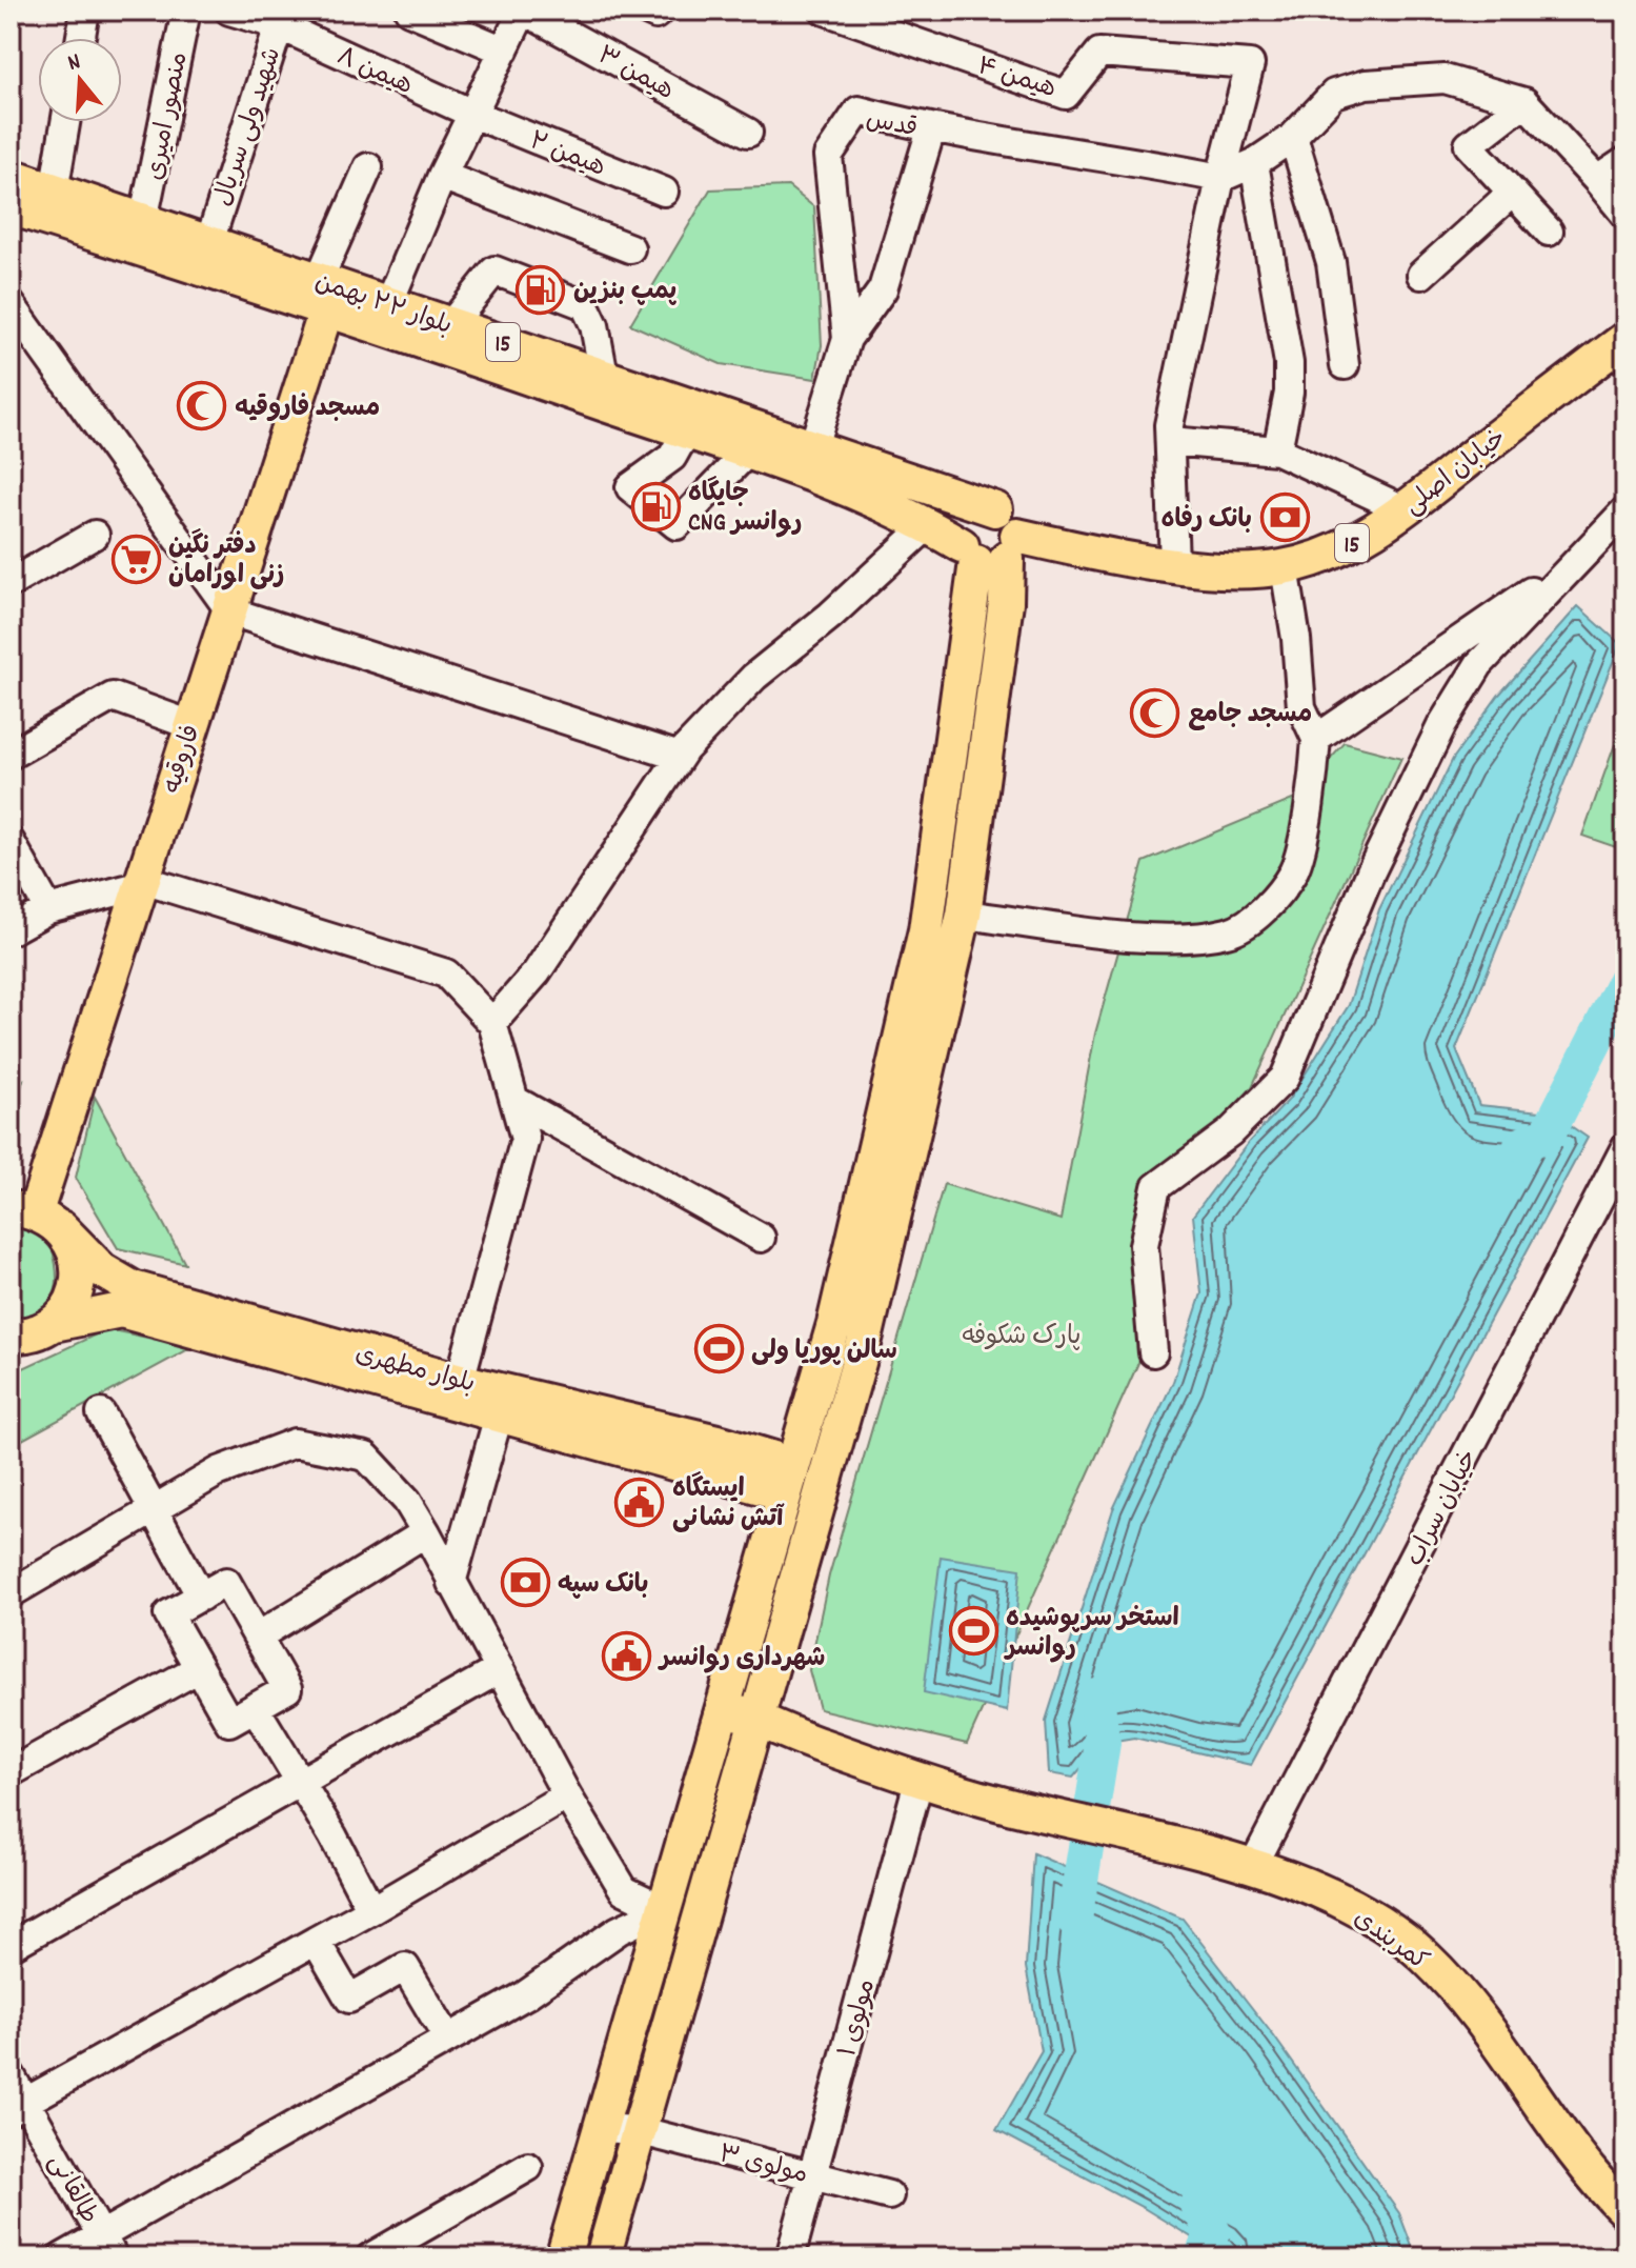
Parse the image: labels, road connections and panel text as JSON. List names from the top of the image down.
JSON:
{
  "streets": {
    "main road": [
      "بلوار ۲۲ بهمن",
      "15",
      "خیابان اصلی",
      "فاروقیه",
      "بلوار مطهری",
      "کمربندی"
    ],
    "street": [
      "هیمن ۸",
      "هیمن ۳",
      "هیمن ۴",
      "منصور امیری",
      "قدس",
      "شهید ولی سریال",
      "هیمن ۲",
      "خیابان سراب",
      "مولوی ۱",
      "مولوی ۳",
      "طالقانی"
    ]
  },
  "crossings": [
    ["هیمن ۸", "شهید ولی سریال"],
    ["هیمن ۸", "هیمن ۲"],
    ["هیمن ۴", "قدس"],
    ["منصور امیری", "بلوار ۲۲ بهمن"],
    ["قدس", "بلوار ۲۲ بهمن"],
    ["شهید ولی سریال", "بلوار ۲۲ بهمن"],
    ["بلوار ۲۲ بهمن", "خیابان اصلی"],
    ["بلوار ۲۲ بهمن", "فاروقیه"],
    ["فاروقیه", "بلوار مطهری"],
    ["خیابان سراب", "کمربندی"],
    ["کمربندی", "مولوی ۱"],
    ["مولوی ۱", "مولوی ۳"]
  ],
  "parks": ["پارک شکوفه"],
  "places": {
    "fuel station": ["پمپ بنزین", "جایگاه CNG روانسر"],
    "mosque": ["مسجد فاروقیه", "مسجد جامع"],
    "bank": ["بانک رفاه", "بانک سپه"],
    "supermarket": ["دفتر نگین زنی اورامان"],
    "sports": ["سالن پوریا ولی", "استخر سرپوشیده روانسر"],
    "public building": ["ایستگاه آتش نشانی", "شهرداری روانسر"]
  },
  "north": "top"
}
